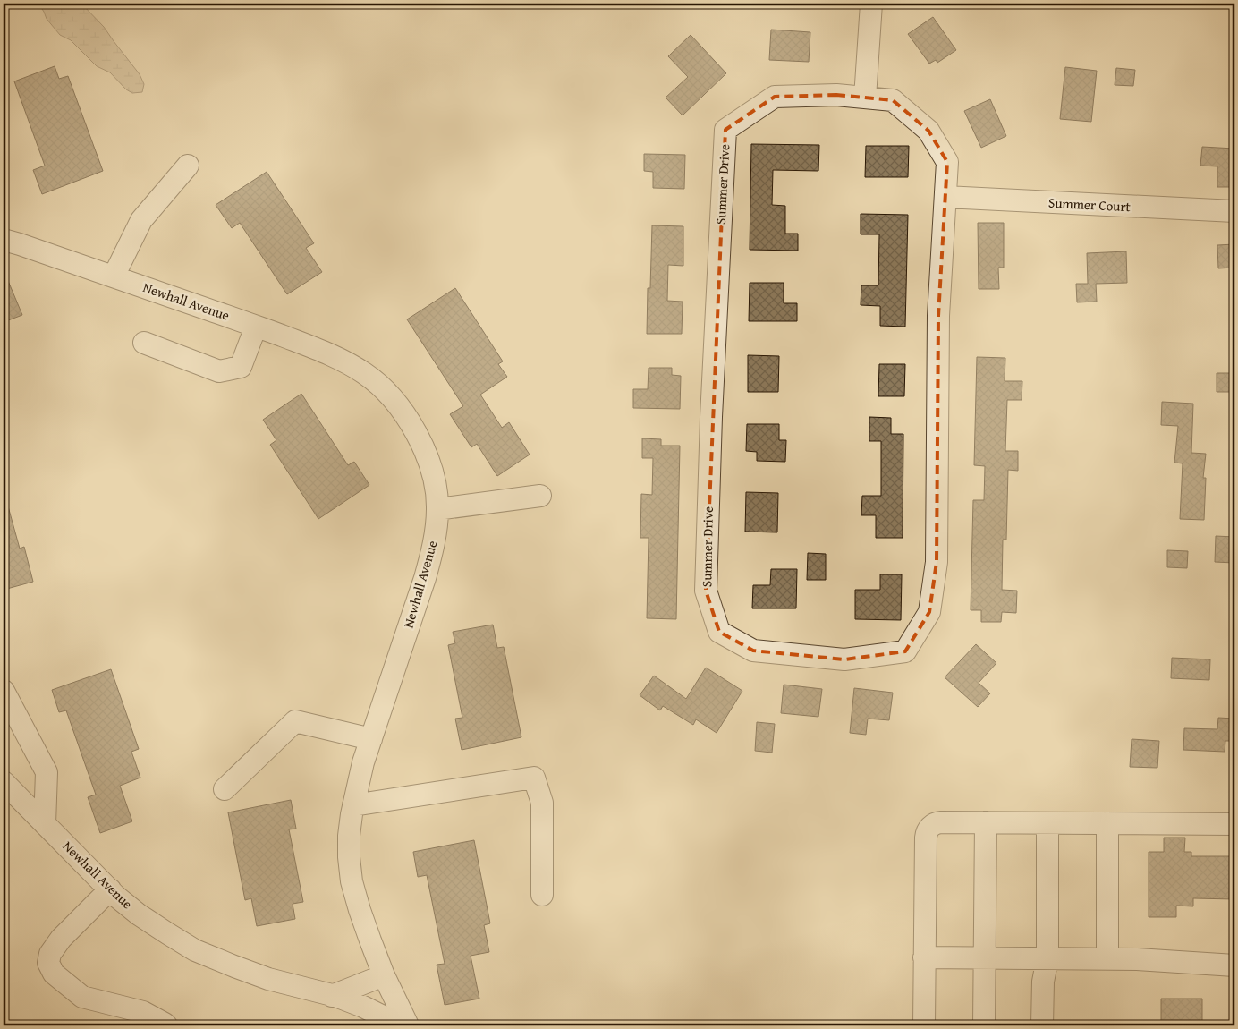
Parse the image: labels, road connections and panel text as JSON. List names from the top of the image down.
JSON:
{
  "streets": {
    "street": ["Summer Drive", "Summer Court", "Newhall Avenue"]
  },
  "crossings": [
    ["Summer Drive", "Summer Court"]
  ]
}
